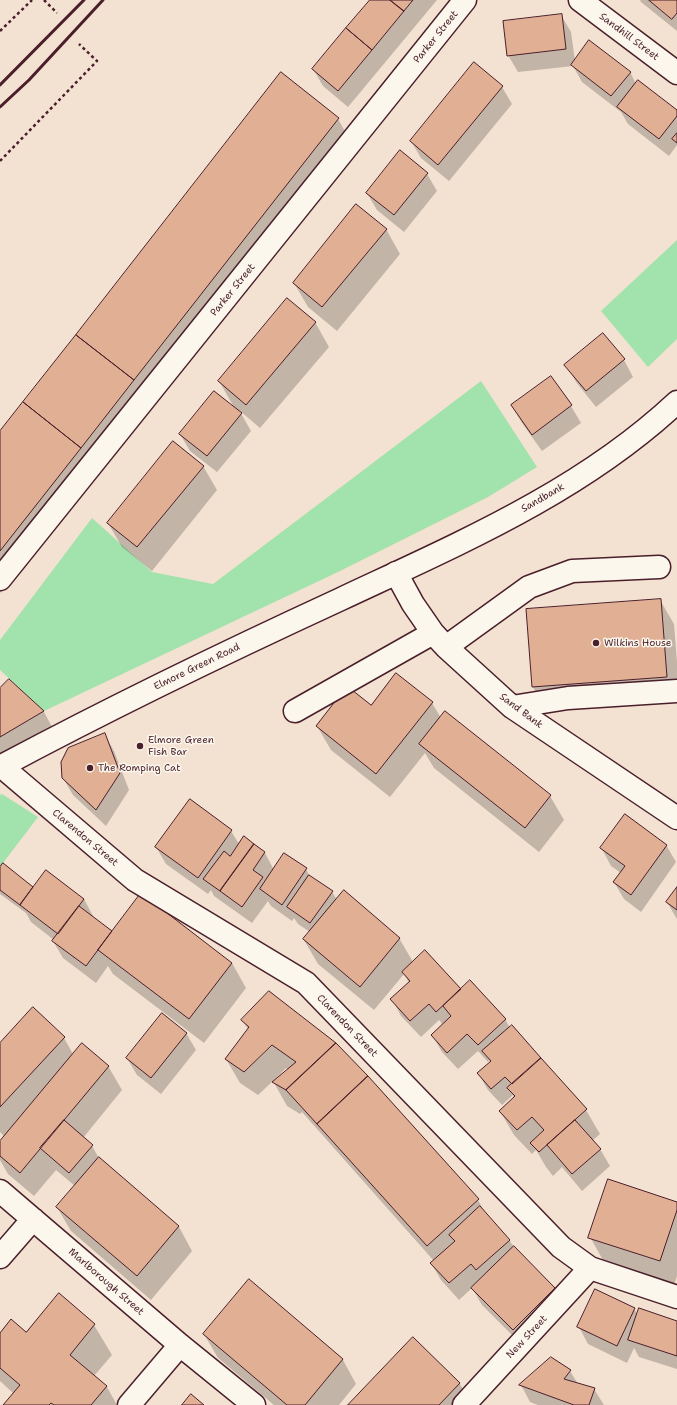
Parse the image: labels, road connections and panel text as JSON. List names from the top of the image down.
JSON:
{
  "streets": {
    "street": [
      "Parker Street",
      "Sandhill Street",
      "Sandbank",
      "Elmore Green Road",
      "Sand Bank",
      "Clarendon Street",
      "Marlborough Street",
      "New Street"
    ]
  },
  "crossings": [
    ["Sandbank", "Elmore Green Road"],
    ["Sandbank", "Sand Bank"],
    ["Elmore Green Road", "Sand Bank"],
    ["Elmore Green Road", "Clarendon Street"],
    ["Clarendon Street", "New Street"]
  ],
  "places": ["Wilkins House", "Elmore Green Fish Bar", "The Romping Cat"]
}
